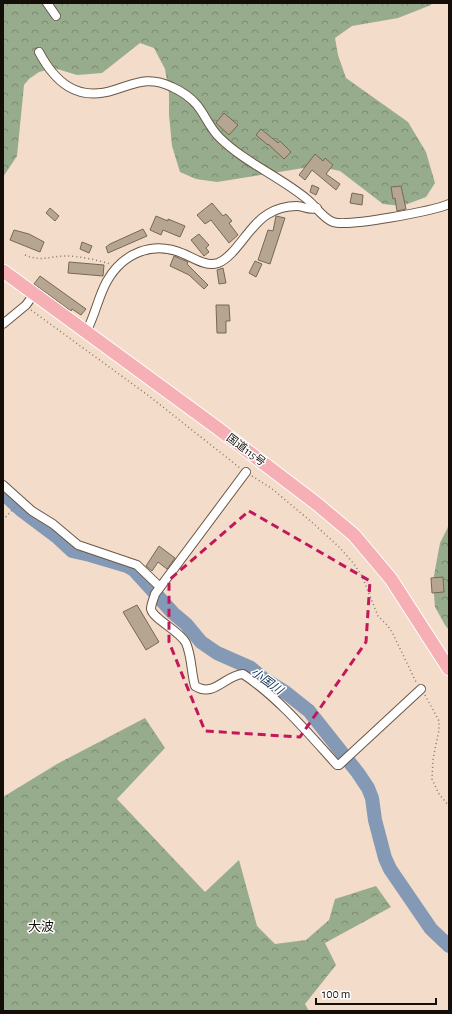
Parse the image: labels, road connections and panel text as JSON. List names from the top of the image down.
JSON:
{
  "streets": {
    "highway": ["国道115号"]
  },
  "districts": ["大波"],
  "water": ["小国川"],
  "scale_bar": "100 m"
}
